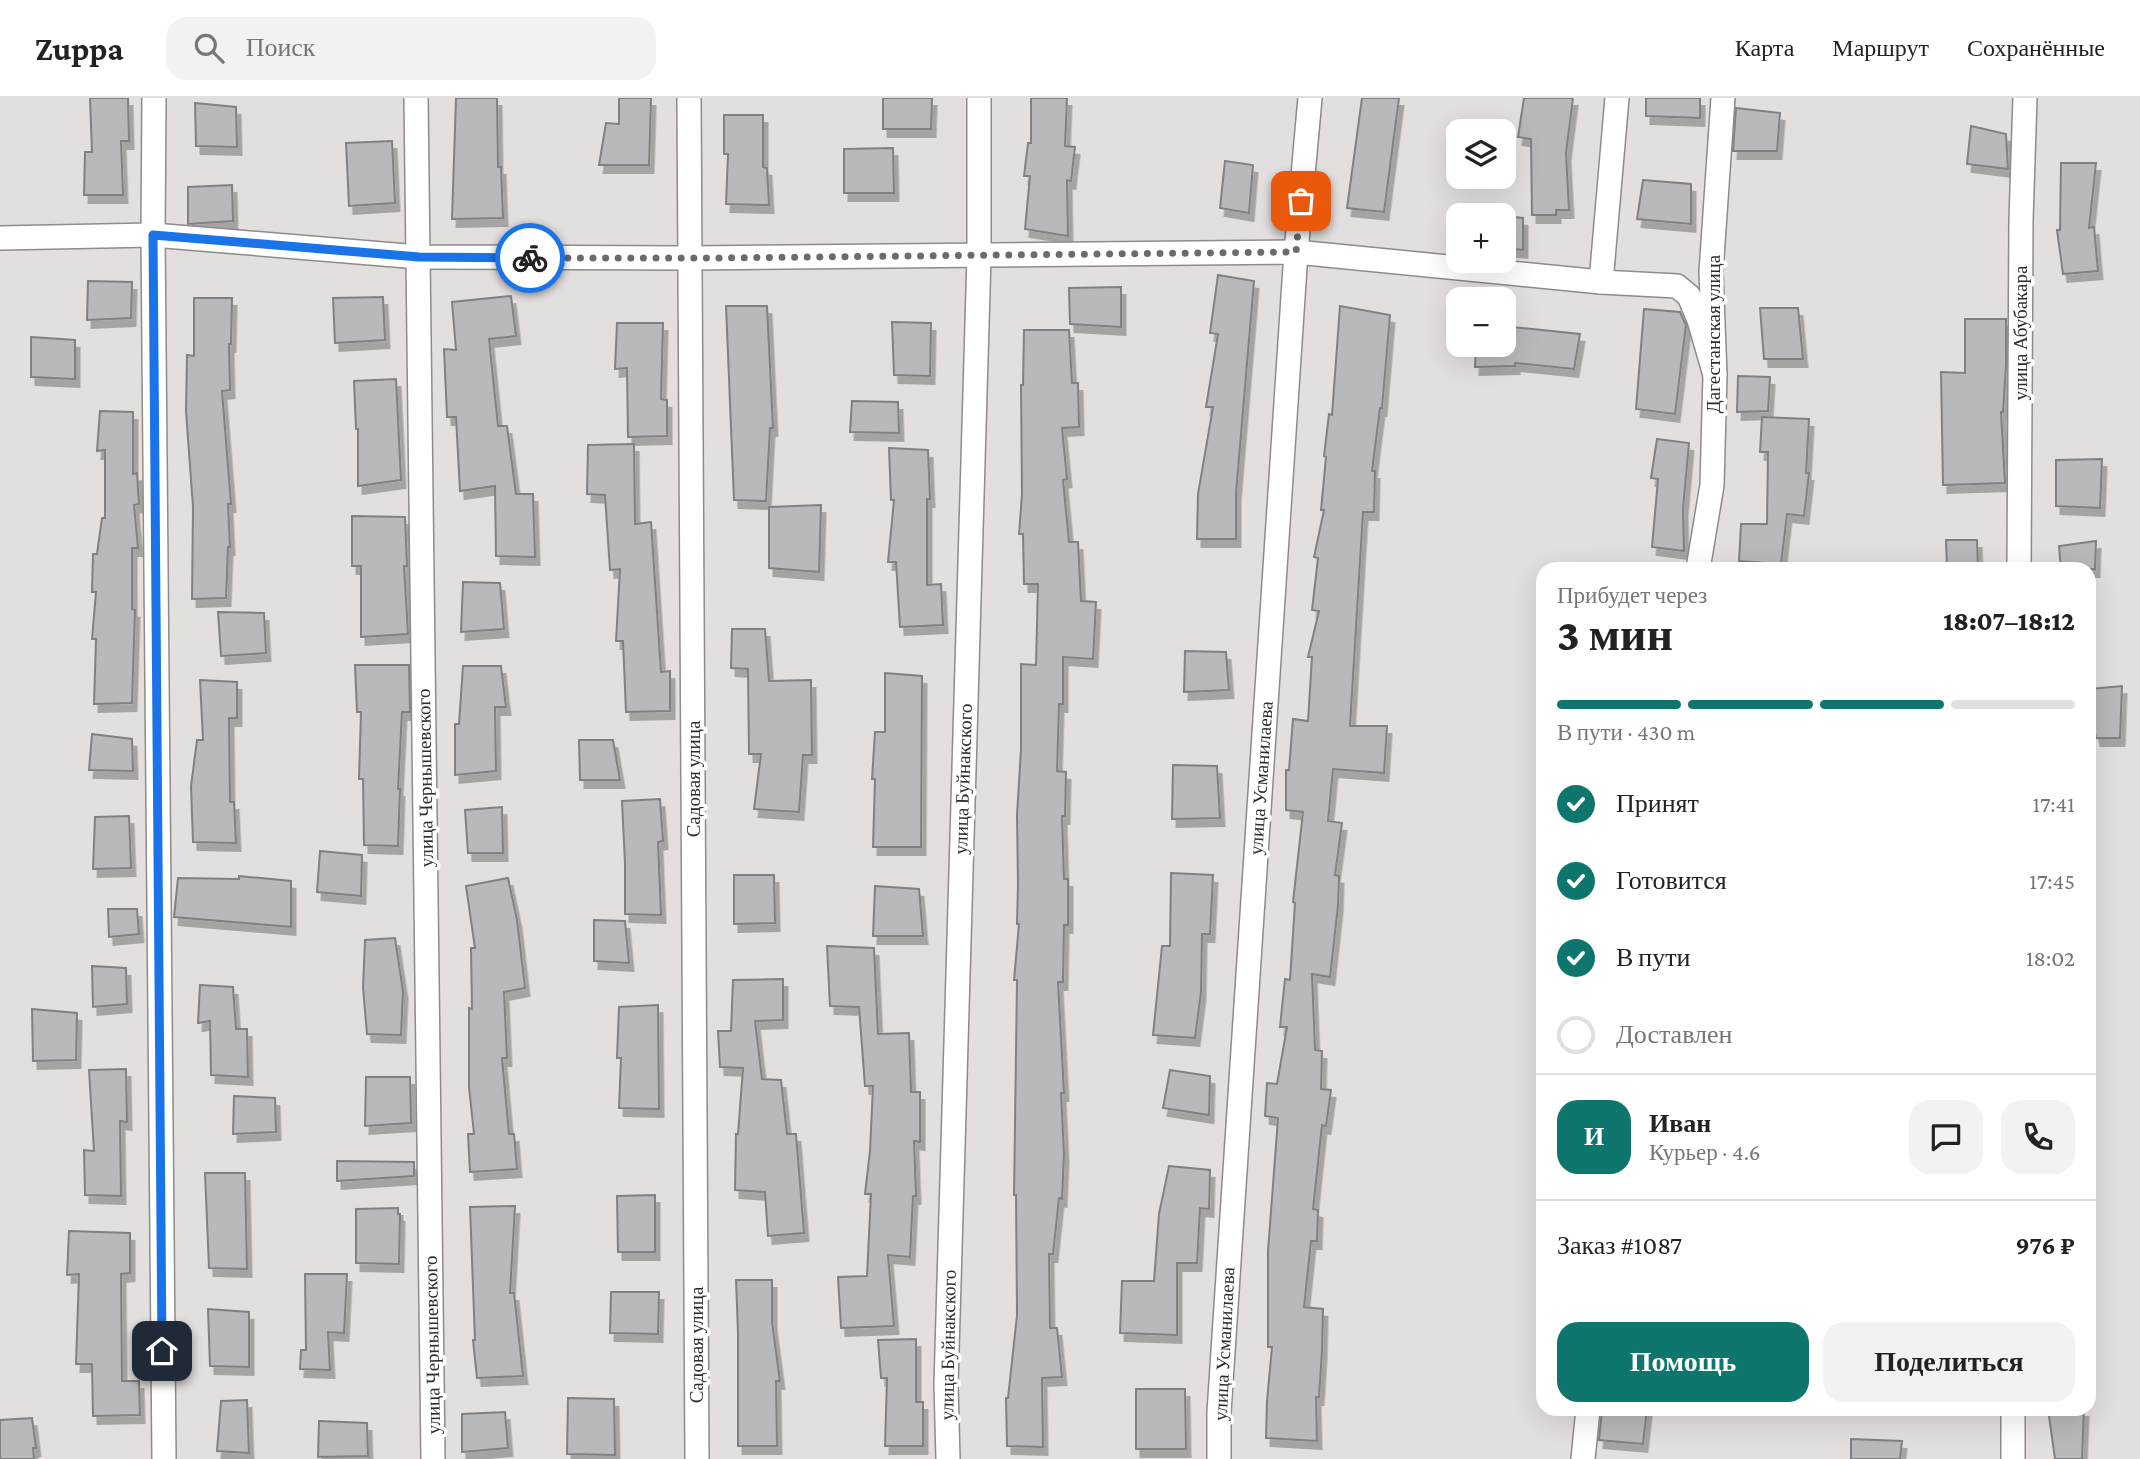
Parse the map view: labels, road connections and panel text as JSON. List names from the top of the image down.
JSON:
{
  "streets": {
    "street": [
      "улица Абубакара",
      "Дагестанская улица",
      "улица Чернышевского",
      "улица Усманилаева",
      "Садовая улица",
      "улица Буйнакского"
    ]
  },
  "page": {
    "header": "Zuppa",
    "search": "Поиск",
    "nav": ["Карта", "Маршрут", "Сохранённые"],
    "map_buttons": ["+", "−"],
    "heading": ["3 мин", "Прибудет через", "18:07–18:12"],
    "panel": [
      "Иван",
      "Курьер · 4.6",
      "Заказ #1087",
      "976 ₽"
    ],
    "bar": "В пути · 430 m",
    "list": [
      ["Принят", "17:41"],
      ["Готовится", "17:45"],
      ["В пути", "18:02"],
      "Доставлен"
    ],
    "round": "И",
    "buttons": ["Помощь", "Поделиться"]
  }
}
